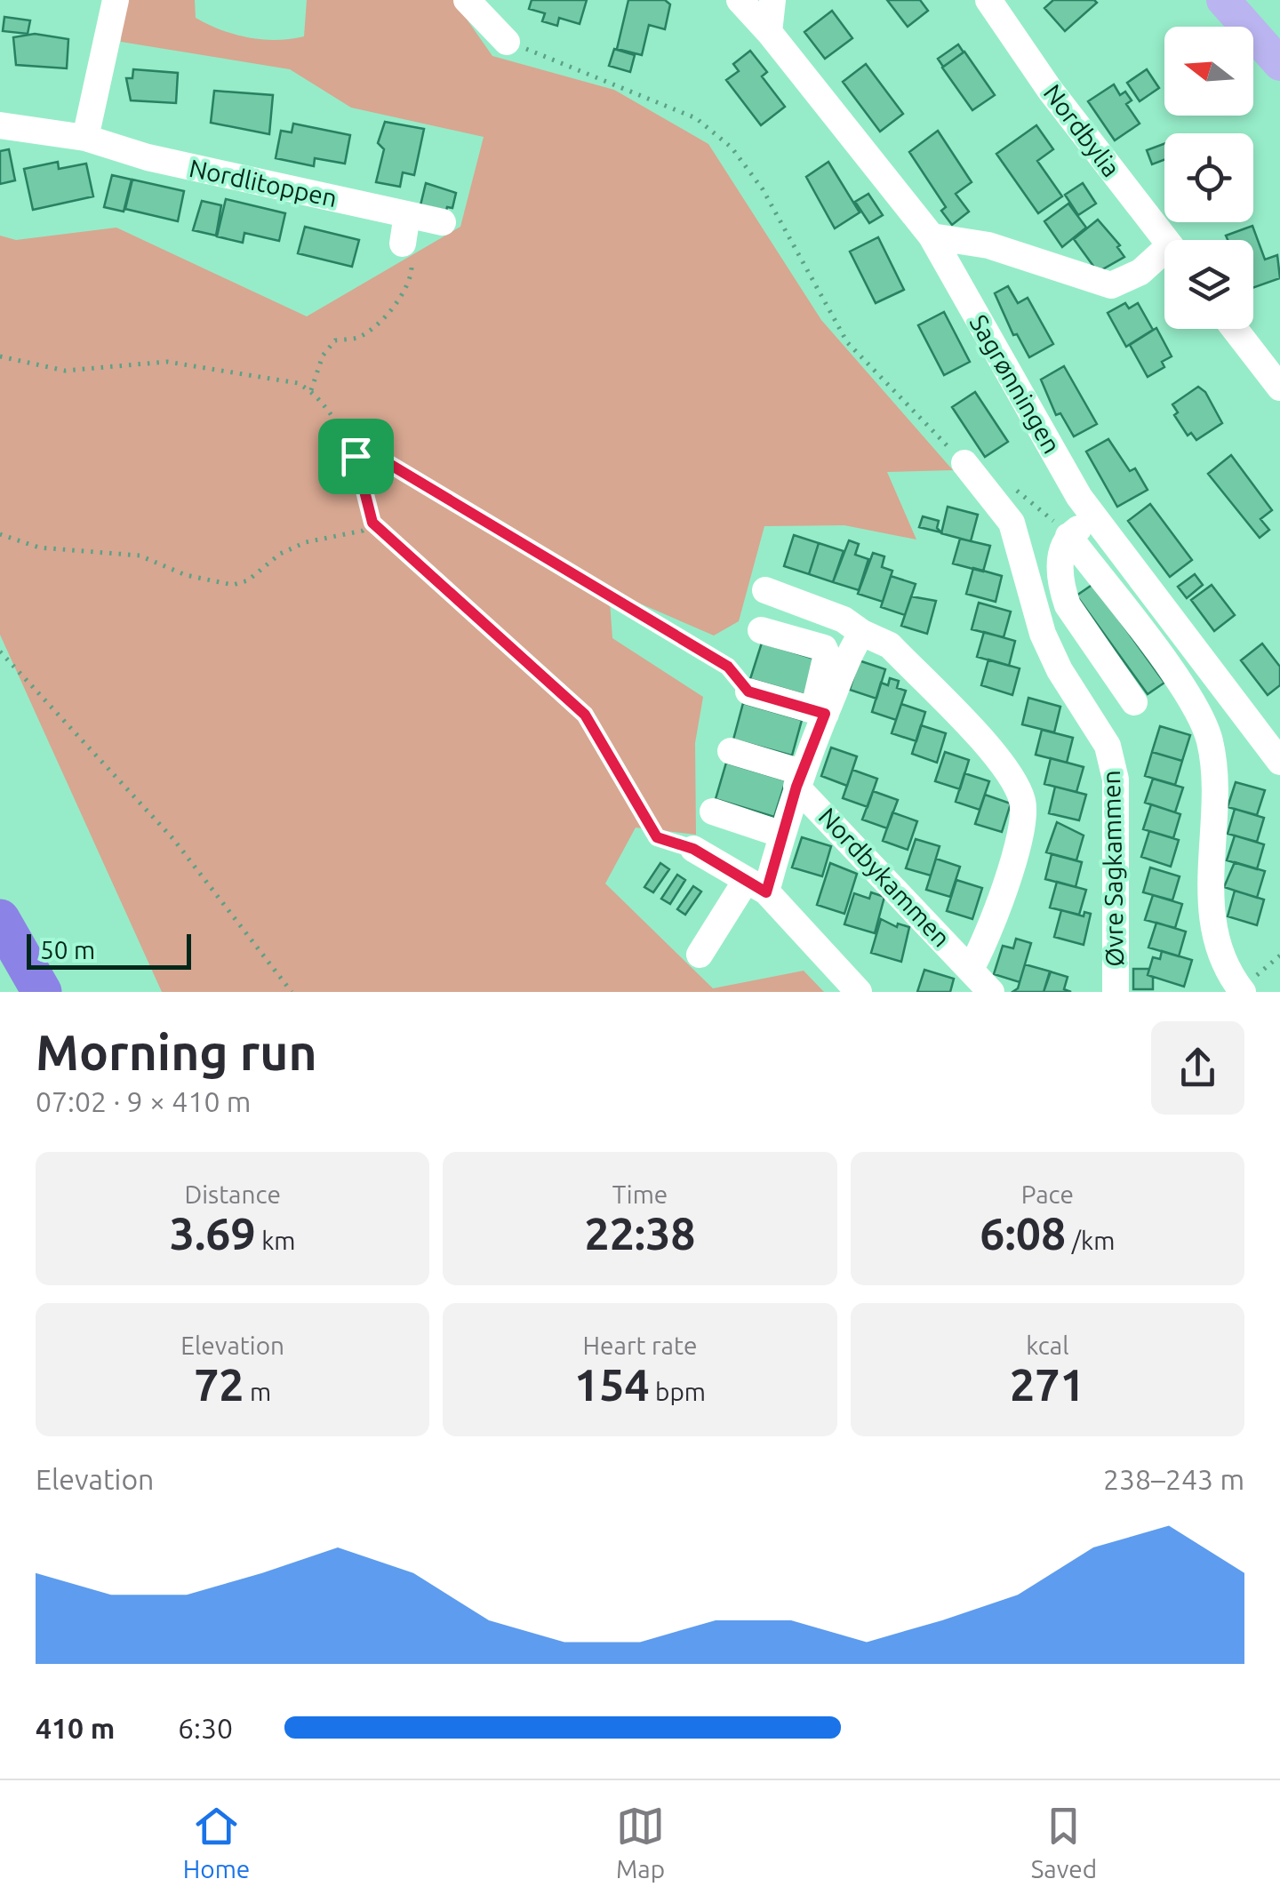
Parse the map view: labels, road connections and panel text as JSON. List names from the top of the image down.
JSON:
{
  "streets": {
    "street": [
      "Nordbylia",
      "Nordlitoppen",
      "Sagrønningen",
      "Øvre Sagkammen",
      "Nordbykammen"
    ]
  },
  "scale_bar": "50 m",
  "north": "left",
  "page": {
    "scale": "50 m",
    "heading": ["Morning run", "07:02 · 9 × 410 m"],
    "stats": [
      ["Distance", "3.69 km"],
      ["Time", "22:38"],
      ["Pace", "6:08 /km"],
      ["Elevation", "72 m"],
      ["Heart rate", "154 bpm"],
      ["kcal", "271"]
    ],
    "chart": ["Elevation", "238–243 m"],
    "list": [
      {
        "name": "410 m",
        "note": "6:30"
      }
    ],
    "tabs": ["Home", "Map", "Saved"]
  }
}
